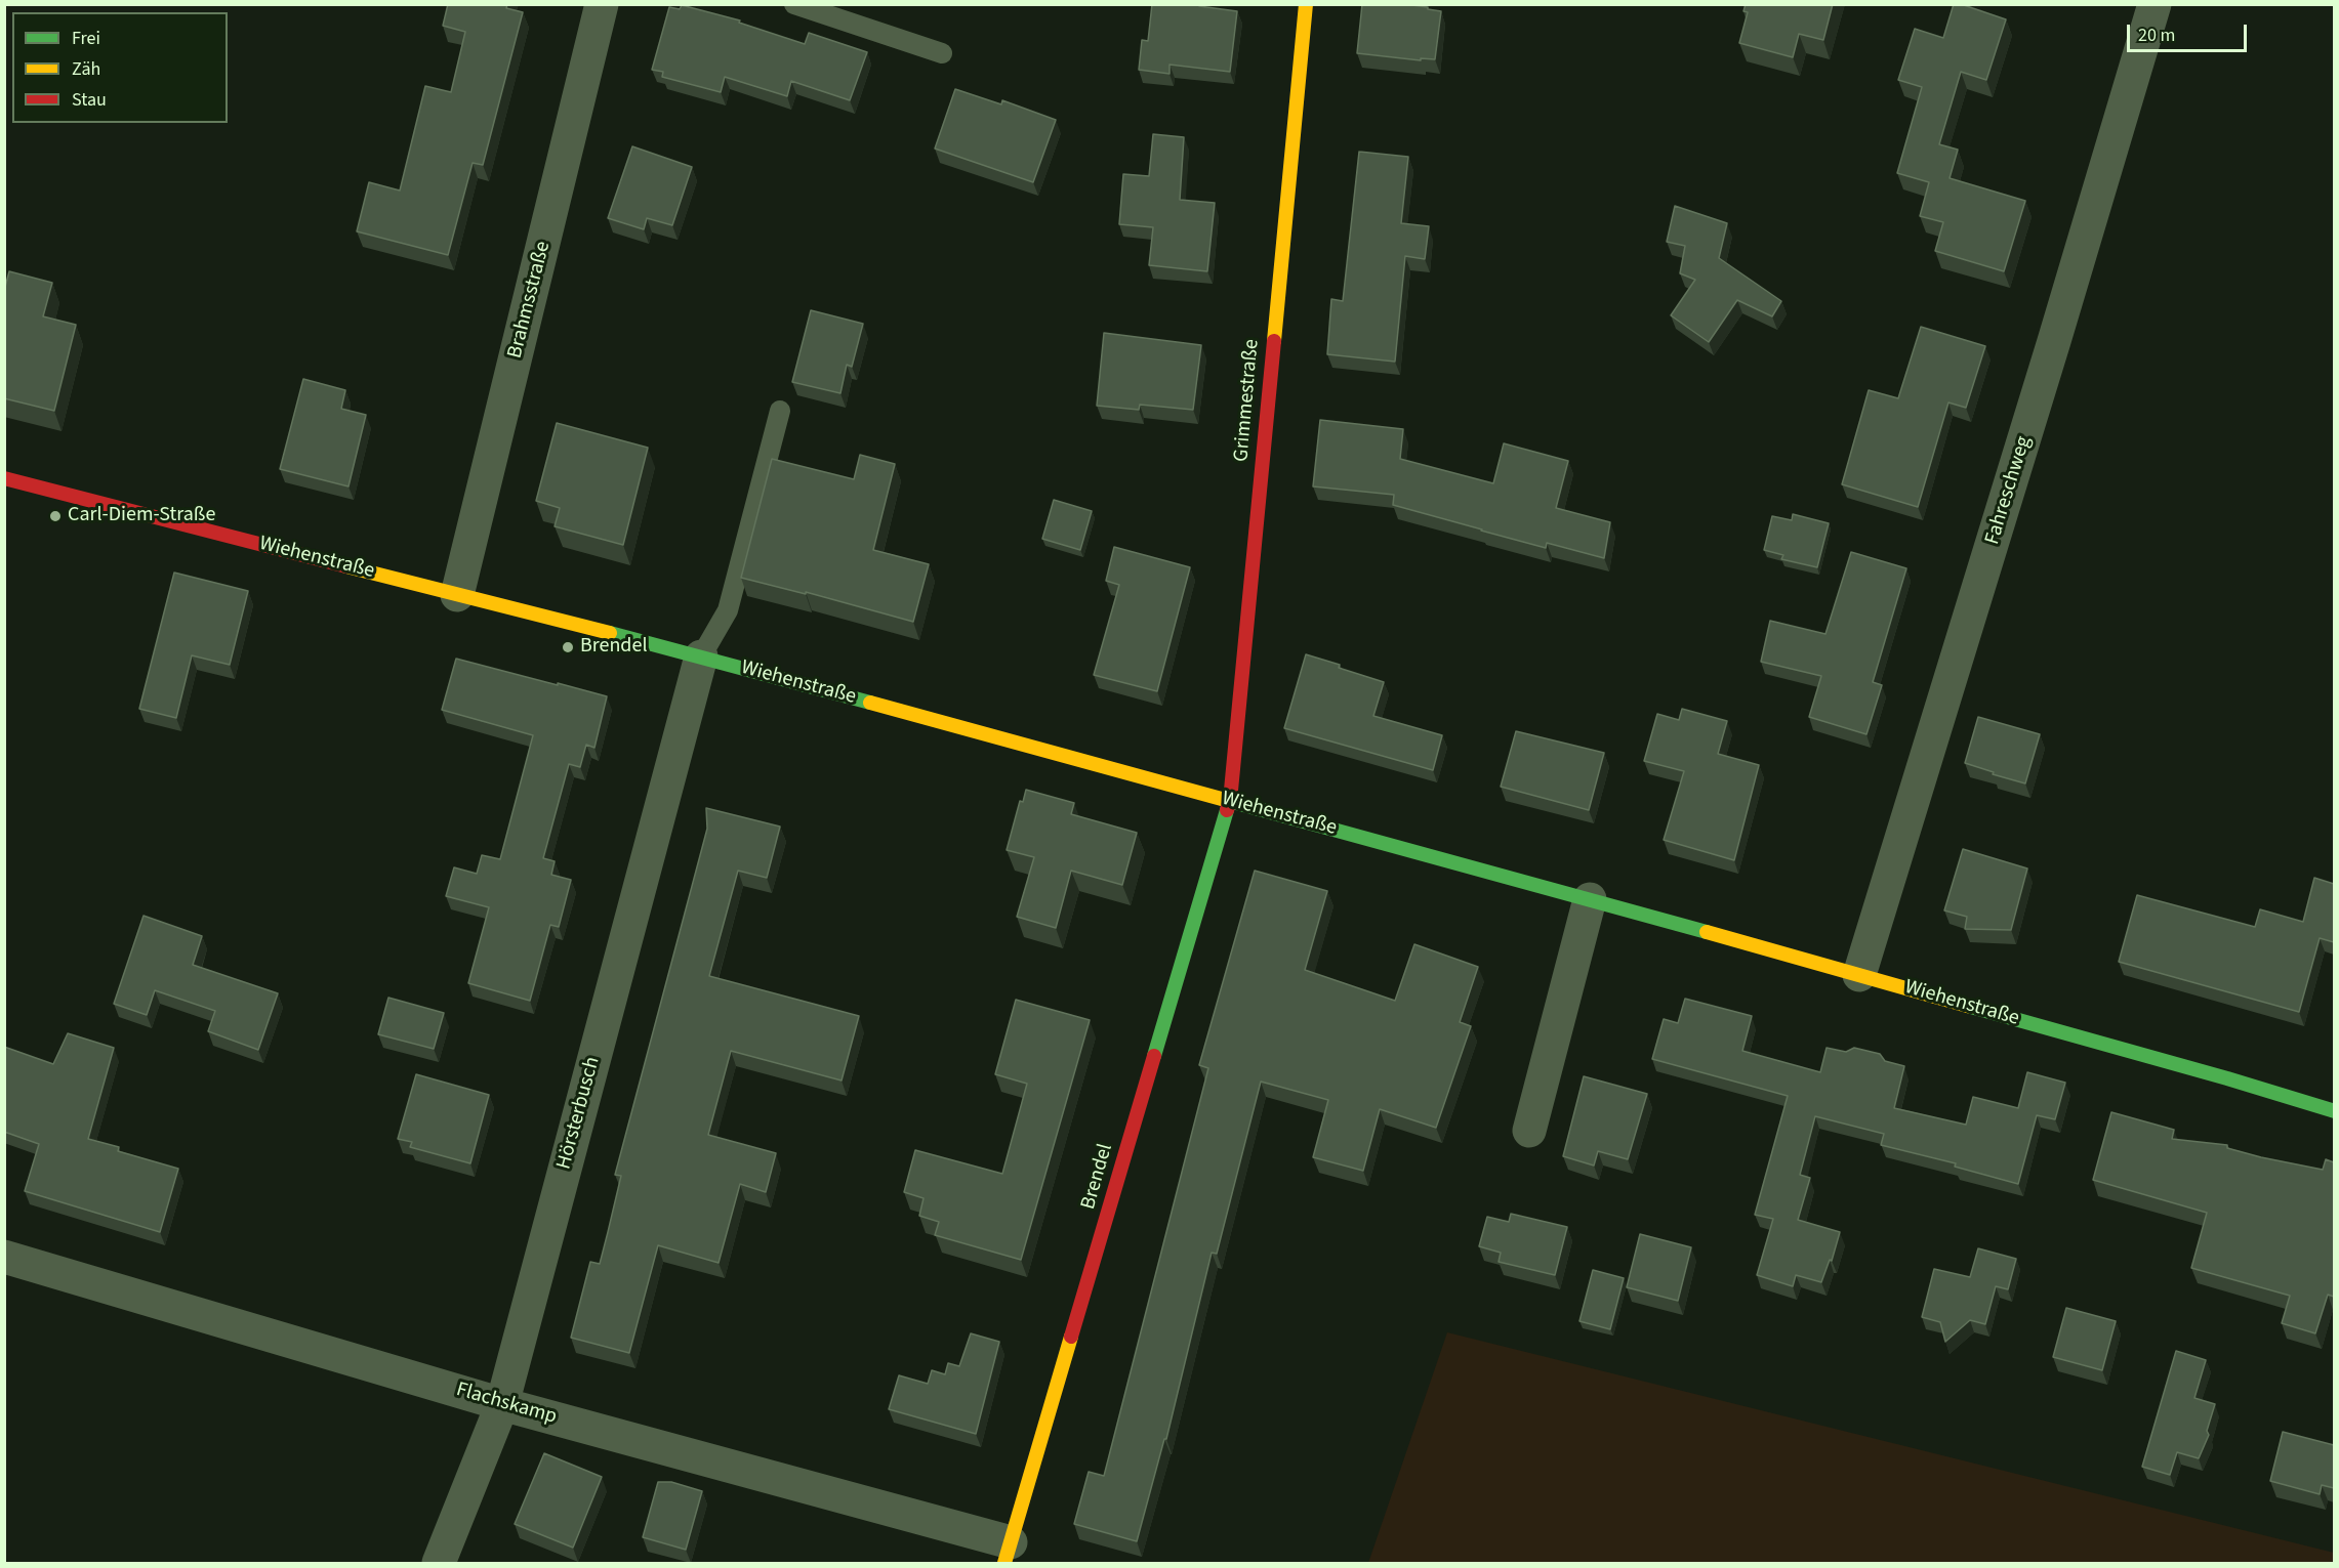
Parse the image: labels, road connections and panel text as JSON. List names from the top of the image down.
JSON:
{
  "streets": {
    "street": [
      "Brahmsstraße",
      "Grimmestraße",
      "Fahreschweg",
      "Wiehenstraße",
      "Hörsterbusch",
      "Brendel",
      "Flachskamp"
    ]
  },
  "crossings": [
    ["Brahmsstraße", "Wiehenstraße"],
    ["Grimmestraße", "Wiehenstraße"],
    ["Grimmestraße", "Brendel"],
    ["Fahreschweg", "Wiehenstraße"],
    ["Wiehenstraße", "Hörsterbusch"],
    ["Wiehenstraße", "Brendel"],
    ["Hörsterbusch", "Flachskamp"],
    ["Brendel", "Flachskamp"]
  ],
  "places": ["Carl-Diem-Straße", "Brendel"],
  "legend": ["Frei", "Zäh", "Stau"],
  "scale_bar": "20 m"
}
